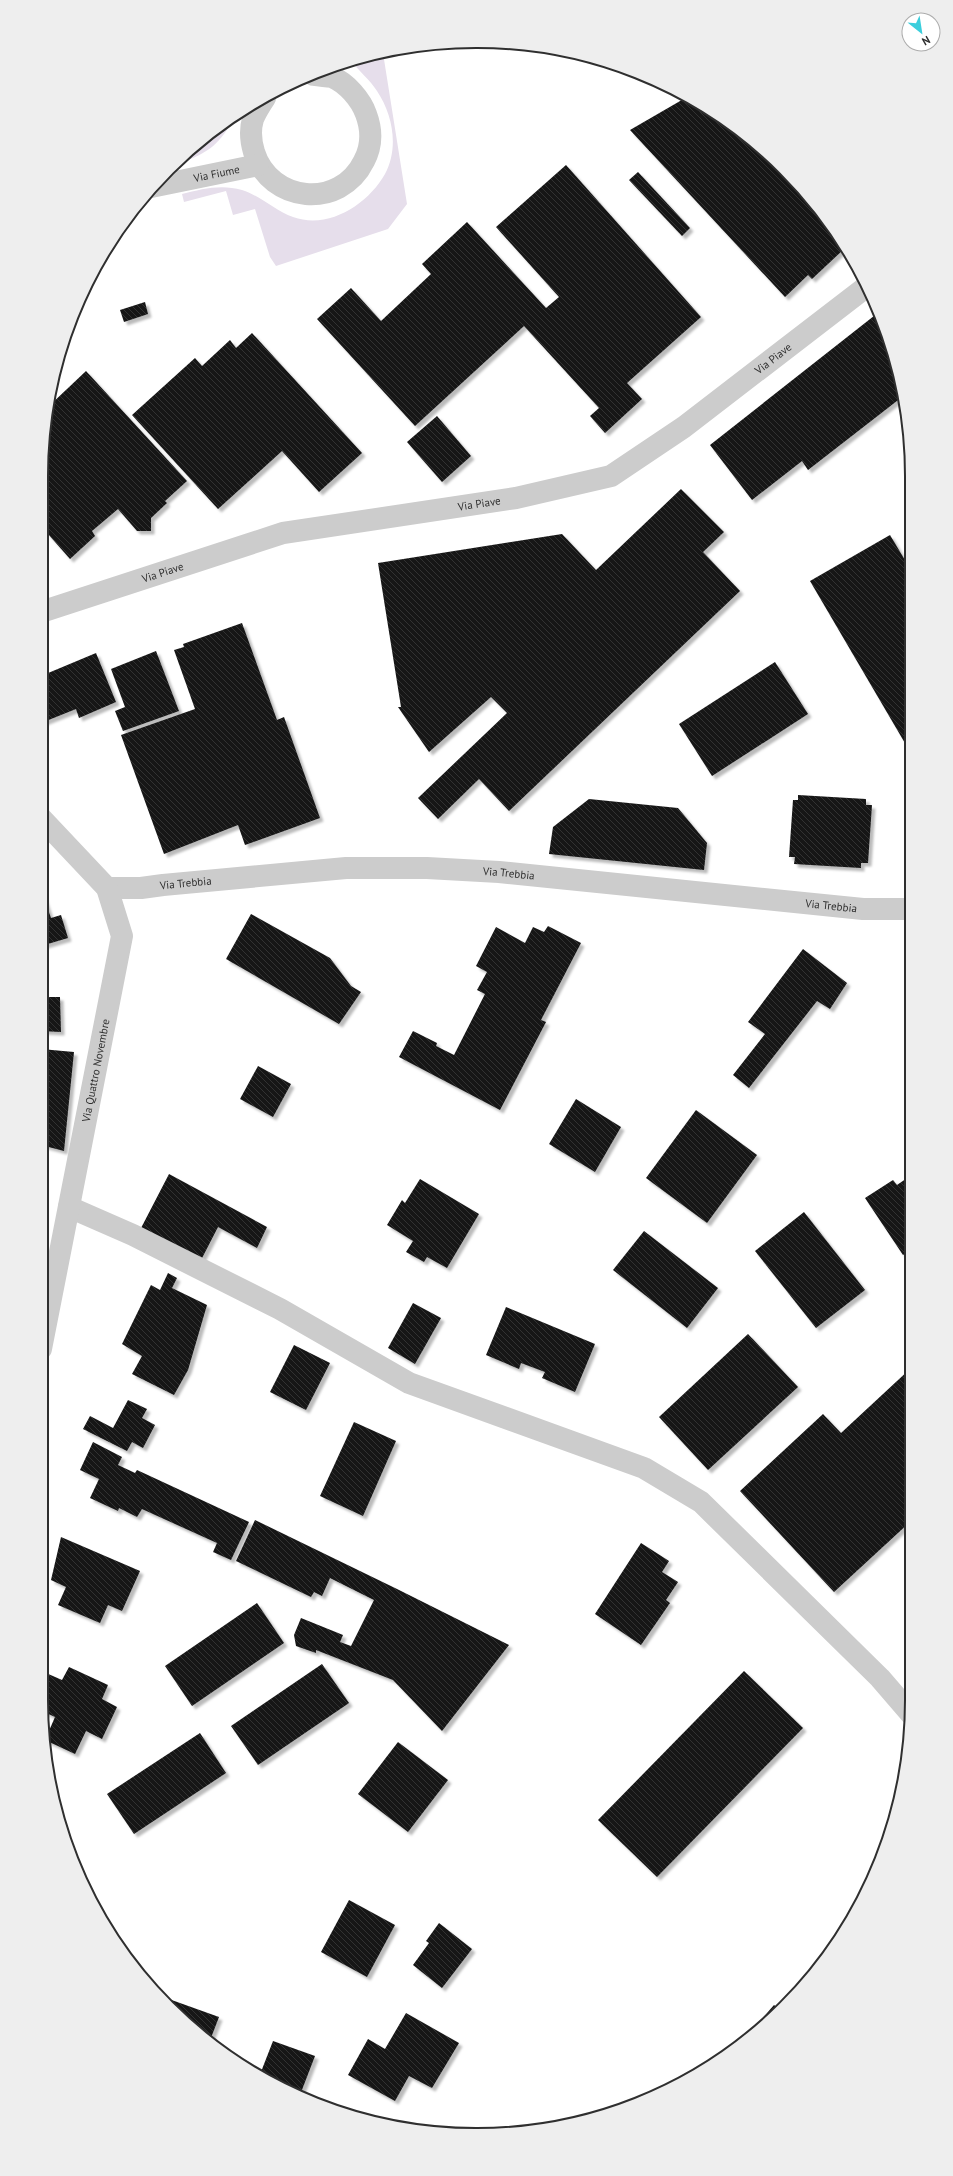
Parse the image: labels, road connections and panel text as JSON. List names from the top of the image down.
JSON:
{
  "streets": {
    "street": [
      "Via Fiume",
      "Via Piave",
      "Via Trebbia",
      "Via Quattro Novembre"
    ]
  },
  "crossings": [
    ["Via Trebbia", "Via Quattro Novembre"]
  ],
  "north": "bottom right"
}
